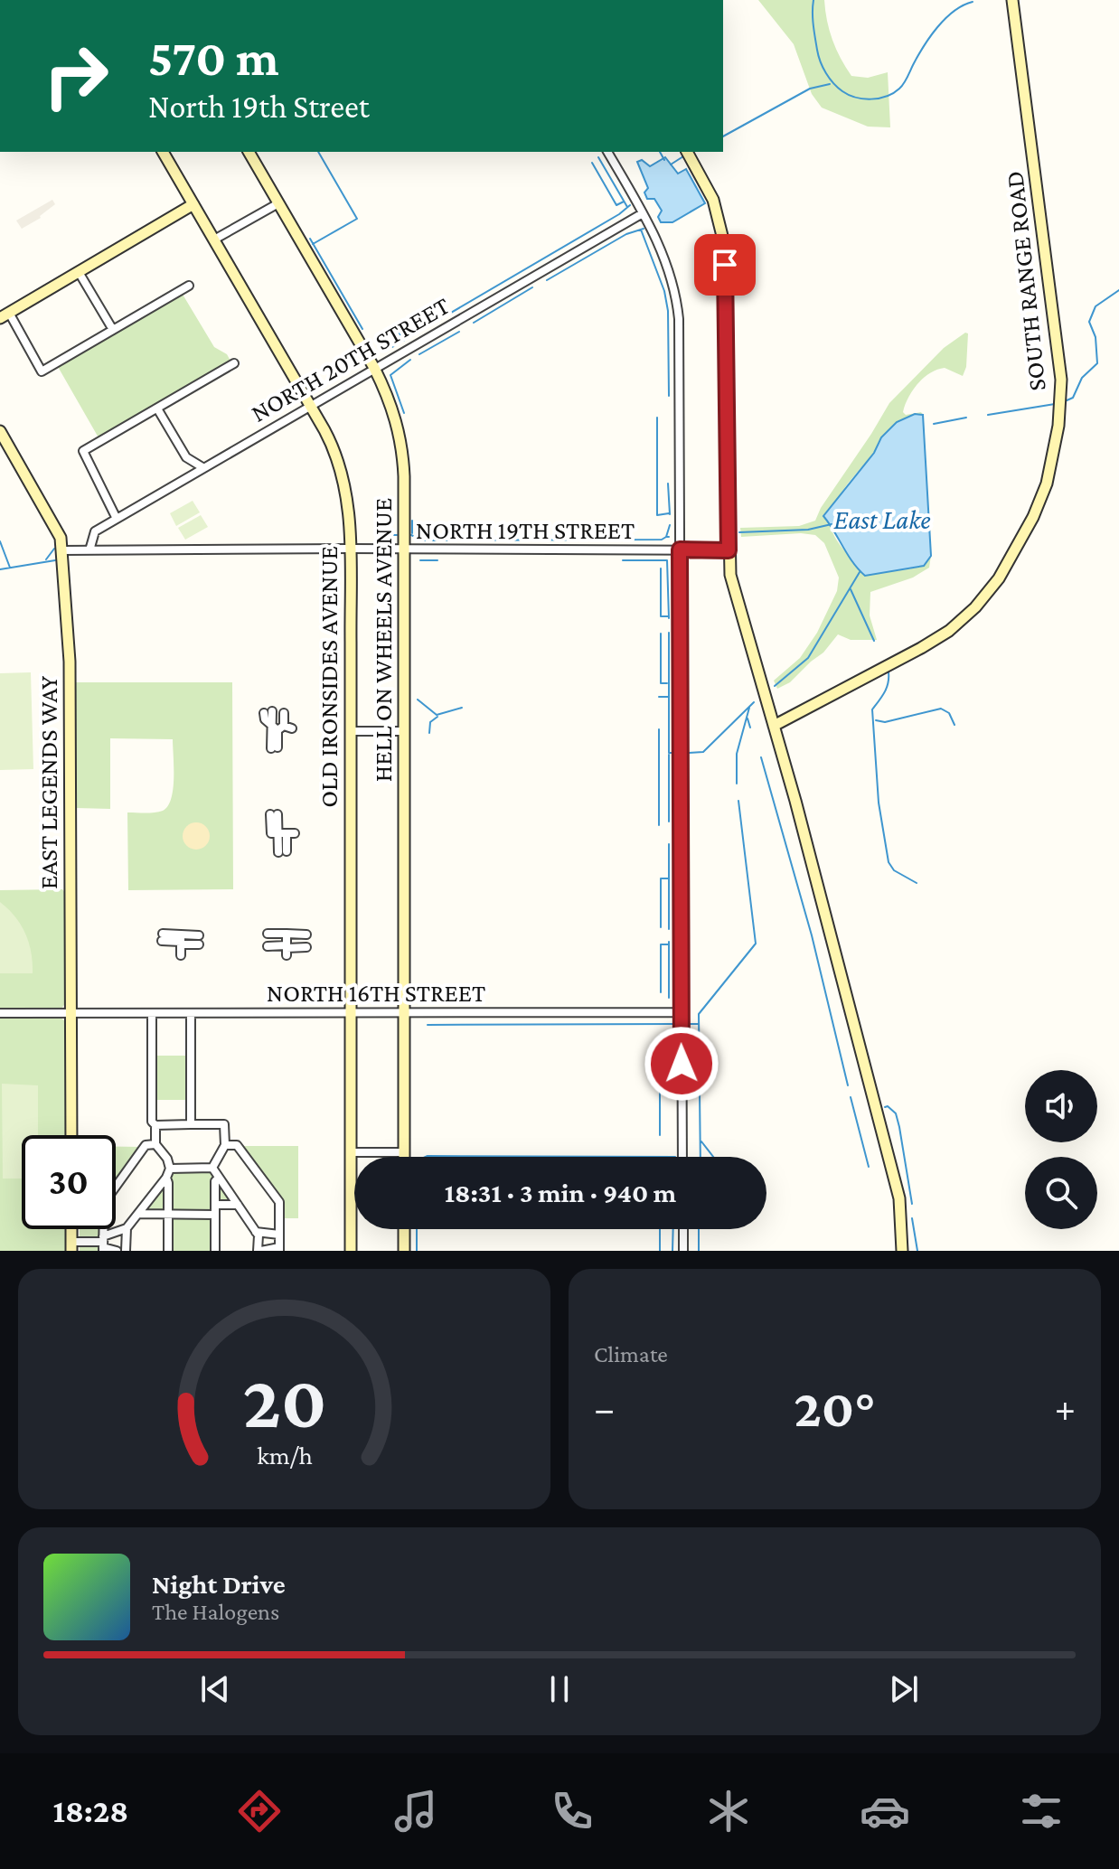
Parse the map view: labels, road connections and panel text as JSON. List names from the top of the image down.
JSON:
{
  "streets": {
    "street": [
      "SOUTH RANGE ROAD",
      "NORTH 20TH STREET",
      "NORTH 19TH STREET",
      "HELL ON WHEELS AVENUE",
      "OLD IRONSIDES AVENUE",
      "EAST LEGENDS WAY",
      "NORTH 16TH STREET"
    ]
  },
  "crossings": [
    ["NORTH 20TH STREET", "NORTH 19TH STREET"],
    ["NORTH 20TH STREET", "HELL ON WHEELS AVENUE"],
    ["NORTH 20TH STREET", "OLD IRONSIDES AVENUE"],
    ["NORTH 19TH STREET", "HELL ON WHEELS AVENUE"],
    ["NORTH 19TH STREET", "OLD IRONSIDES AVENUE"],
    ["NORTH 19TH STREET", "EAST LEGENDS WAY"],
    ["HELL ON WHEELS AVENUE", "NORTH 16TH STREET"],
    ["OLD IRONSIDES AVENUE", "NORTH 16TH STREET"],
    ["EAST LEGENDS WAY", "NORTH 16TH STREET"]
  ],
  "water": ["East Lake"],
  "page": {
    "turn": ["570 m", "North 19th Street"],
    "limit": "30",
    "trip": "18:31 · 3 min · 940 m",
    "tile": "Climate",
    "heat": ["−", "20°", "+"],
    "song": ["Night Drive", "The Halogens"],
    "tabs": "18:28",
    "gauge": ["20", "km/h"]
  }
}
